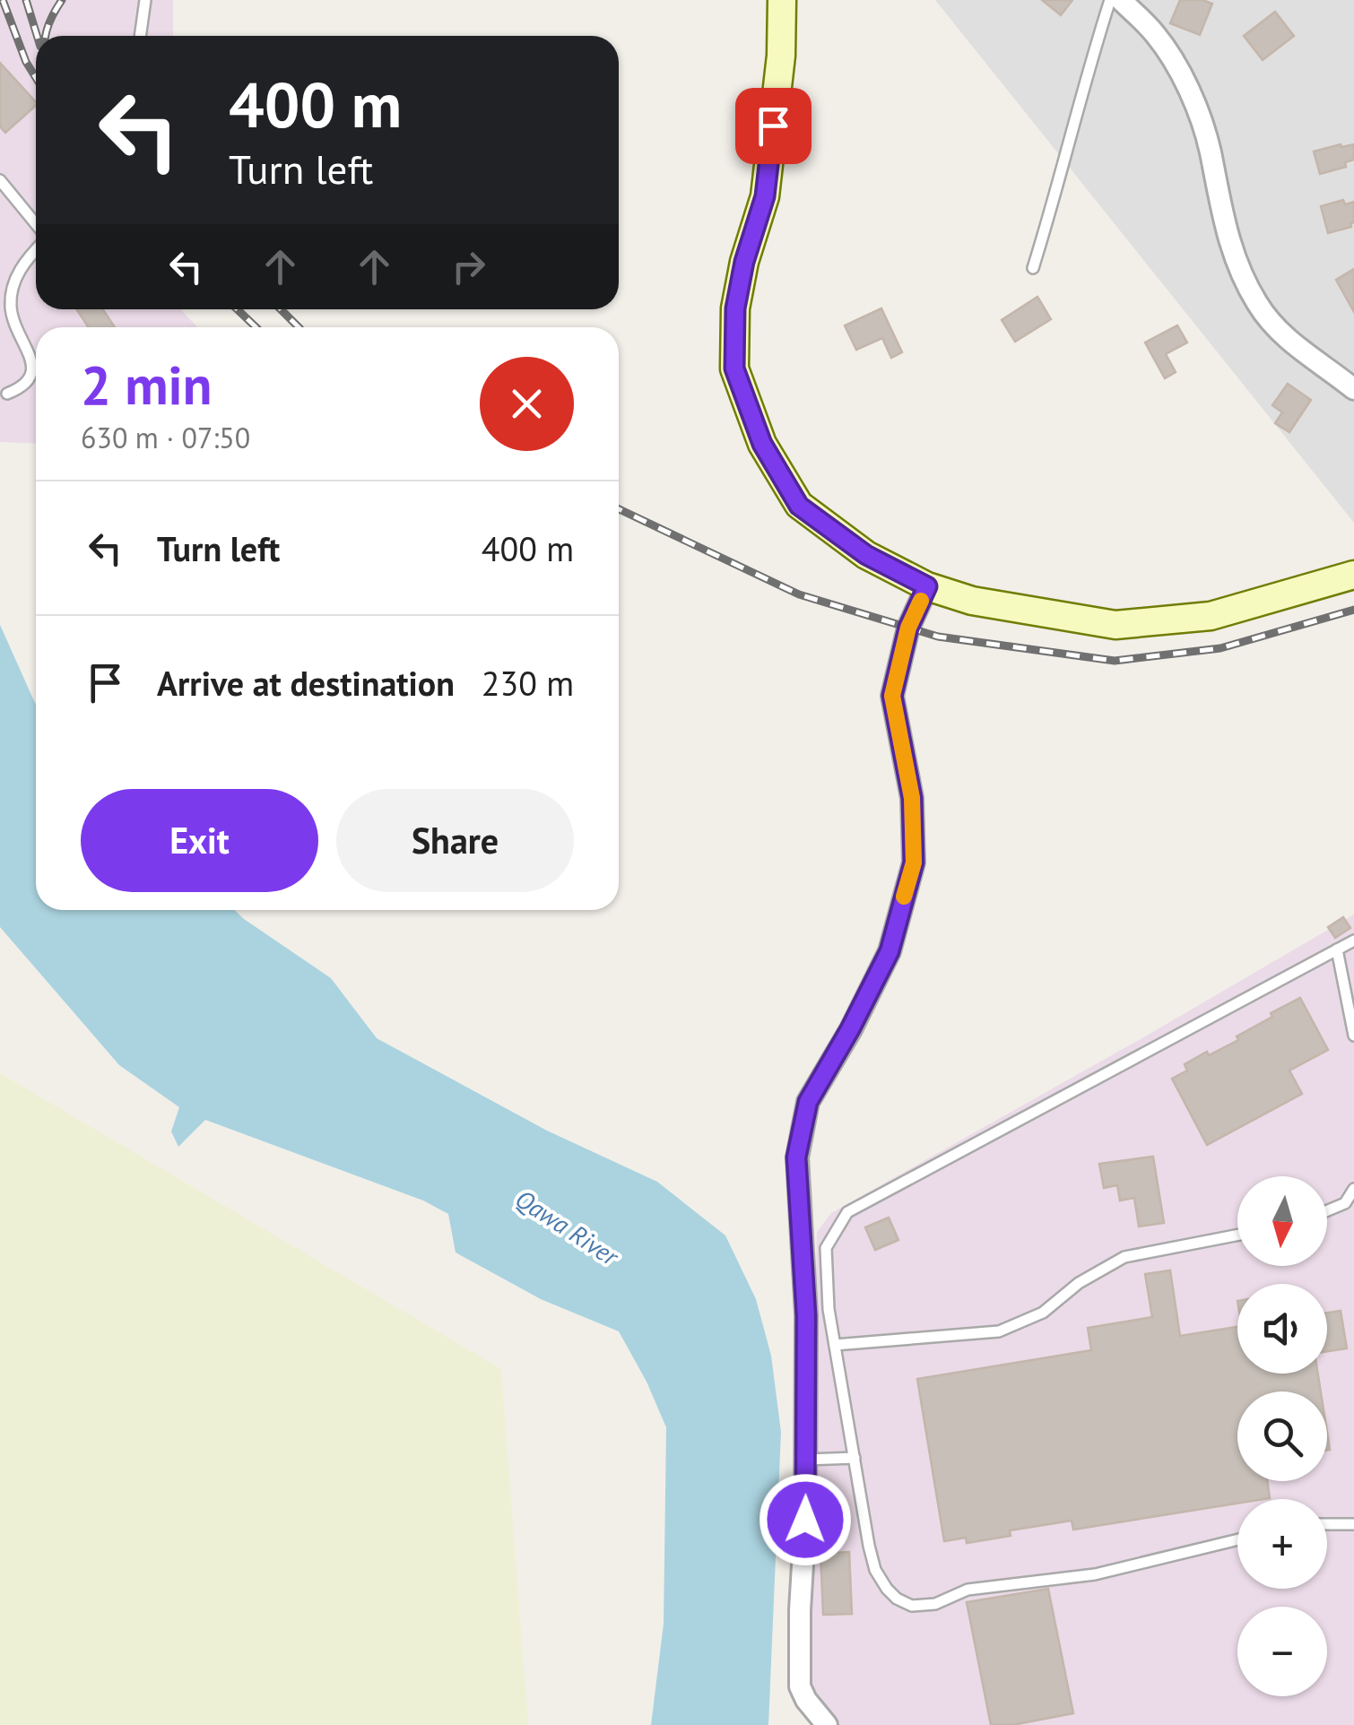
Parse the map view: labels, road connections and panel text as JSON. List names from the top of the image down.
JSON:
{
  "water": ["Qawa River"],
  "north": "bottom",
  "page": {
    "turn": ["400 m", "Turn left"],
    "heading": ["2 min", "630 m · 07:50"],
    "list": [
      {
        "name": "Turn left",
        "value": "400 m"
      },
      {
        "name": "Arrive at destination",
        "value": "230 m"
      }
    ],
    "buttons": ["Exit", "Share"],
    "map_buttons": ["+", "−"]
  }
}
